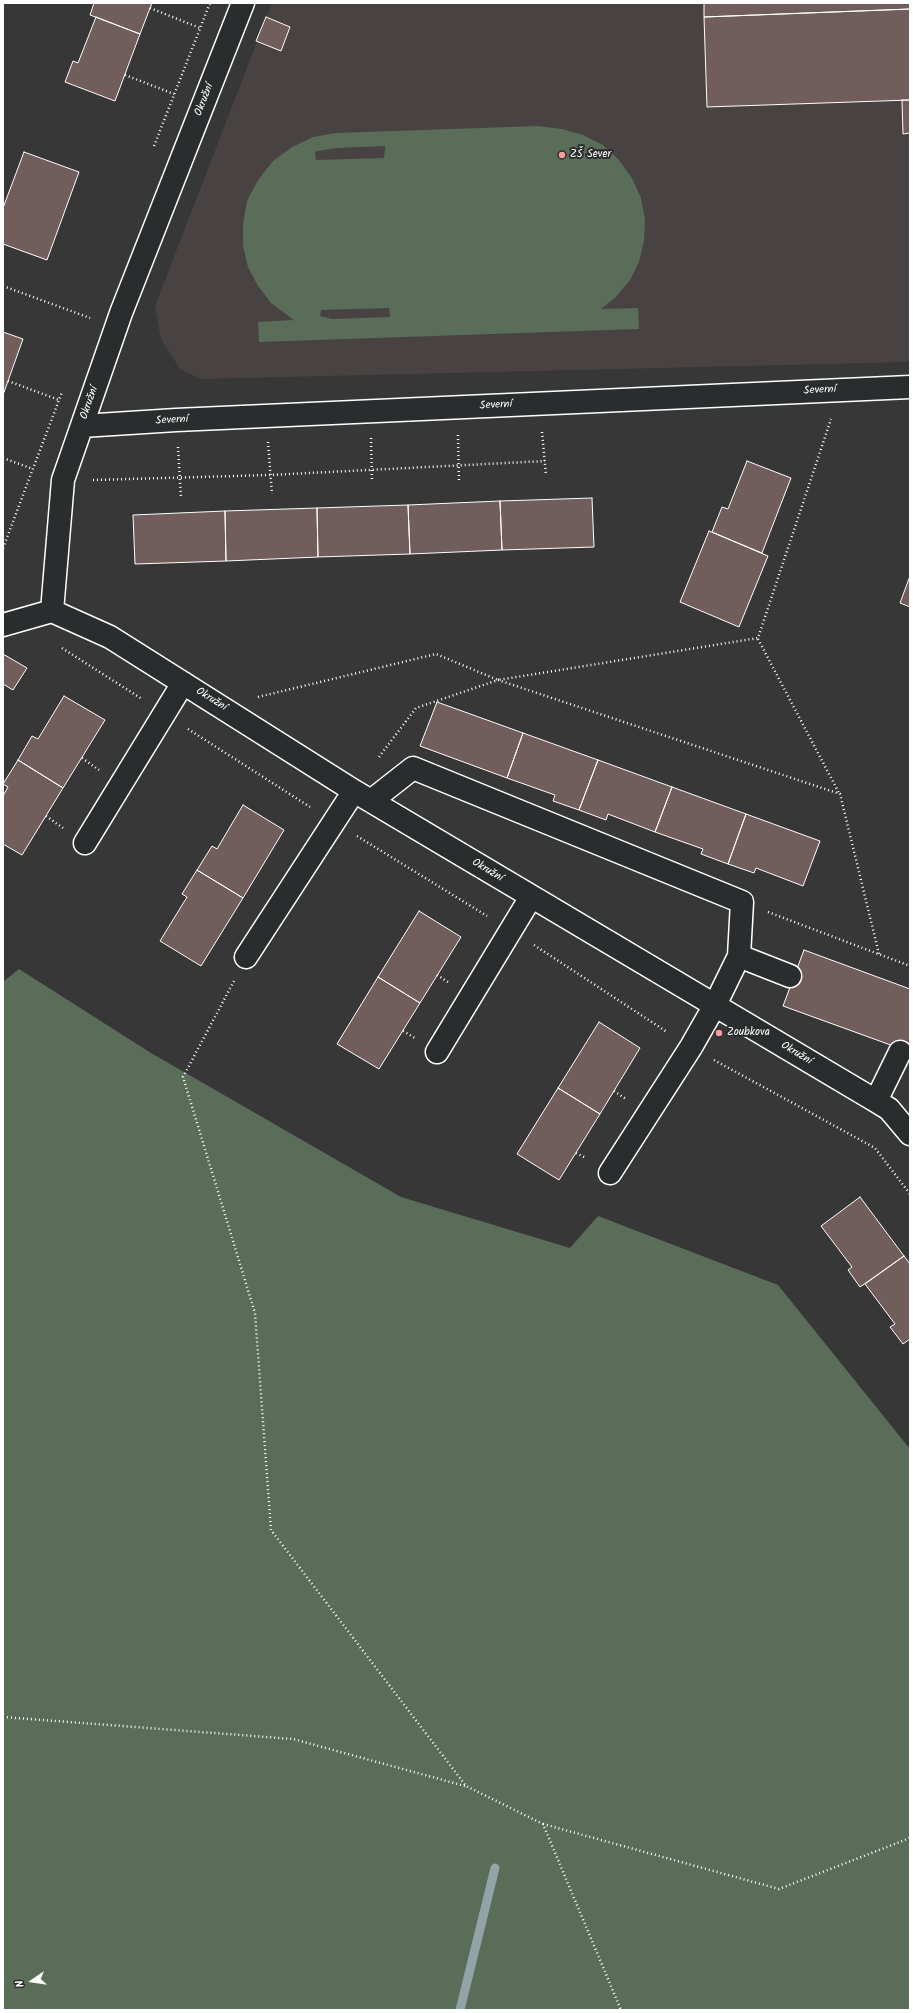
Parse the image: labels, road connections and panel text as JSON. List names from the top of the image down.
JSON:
{
  "streets": {
    "street": ["Okružní", "Severní"]
  },
  "crossings": [
    ["Okružní", "Severní"]
  ],
  "places": ["ZŠ Sever", "Zoubkova"],
  "north": "left"
}
